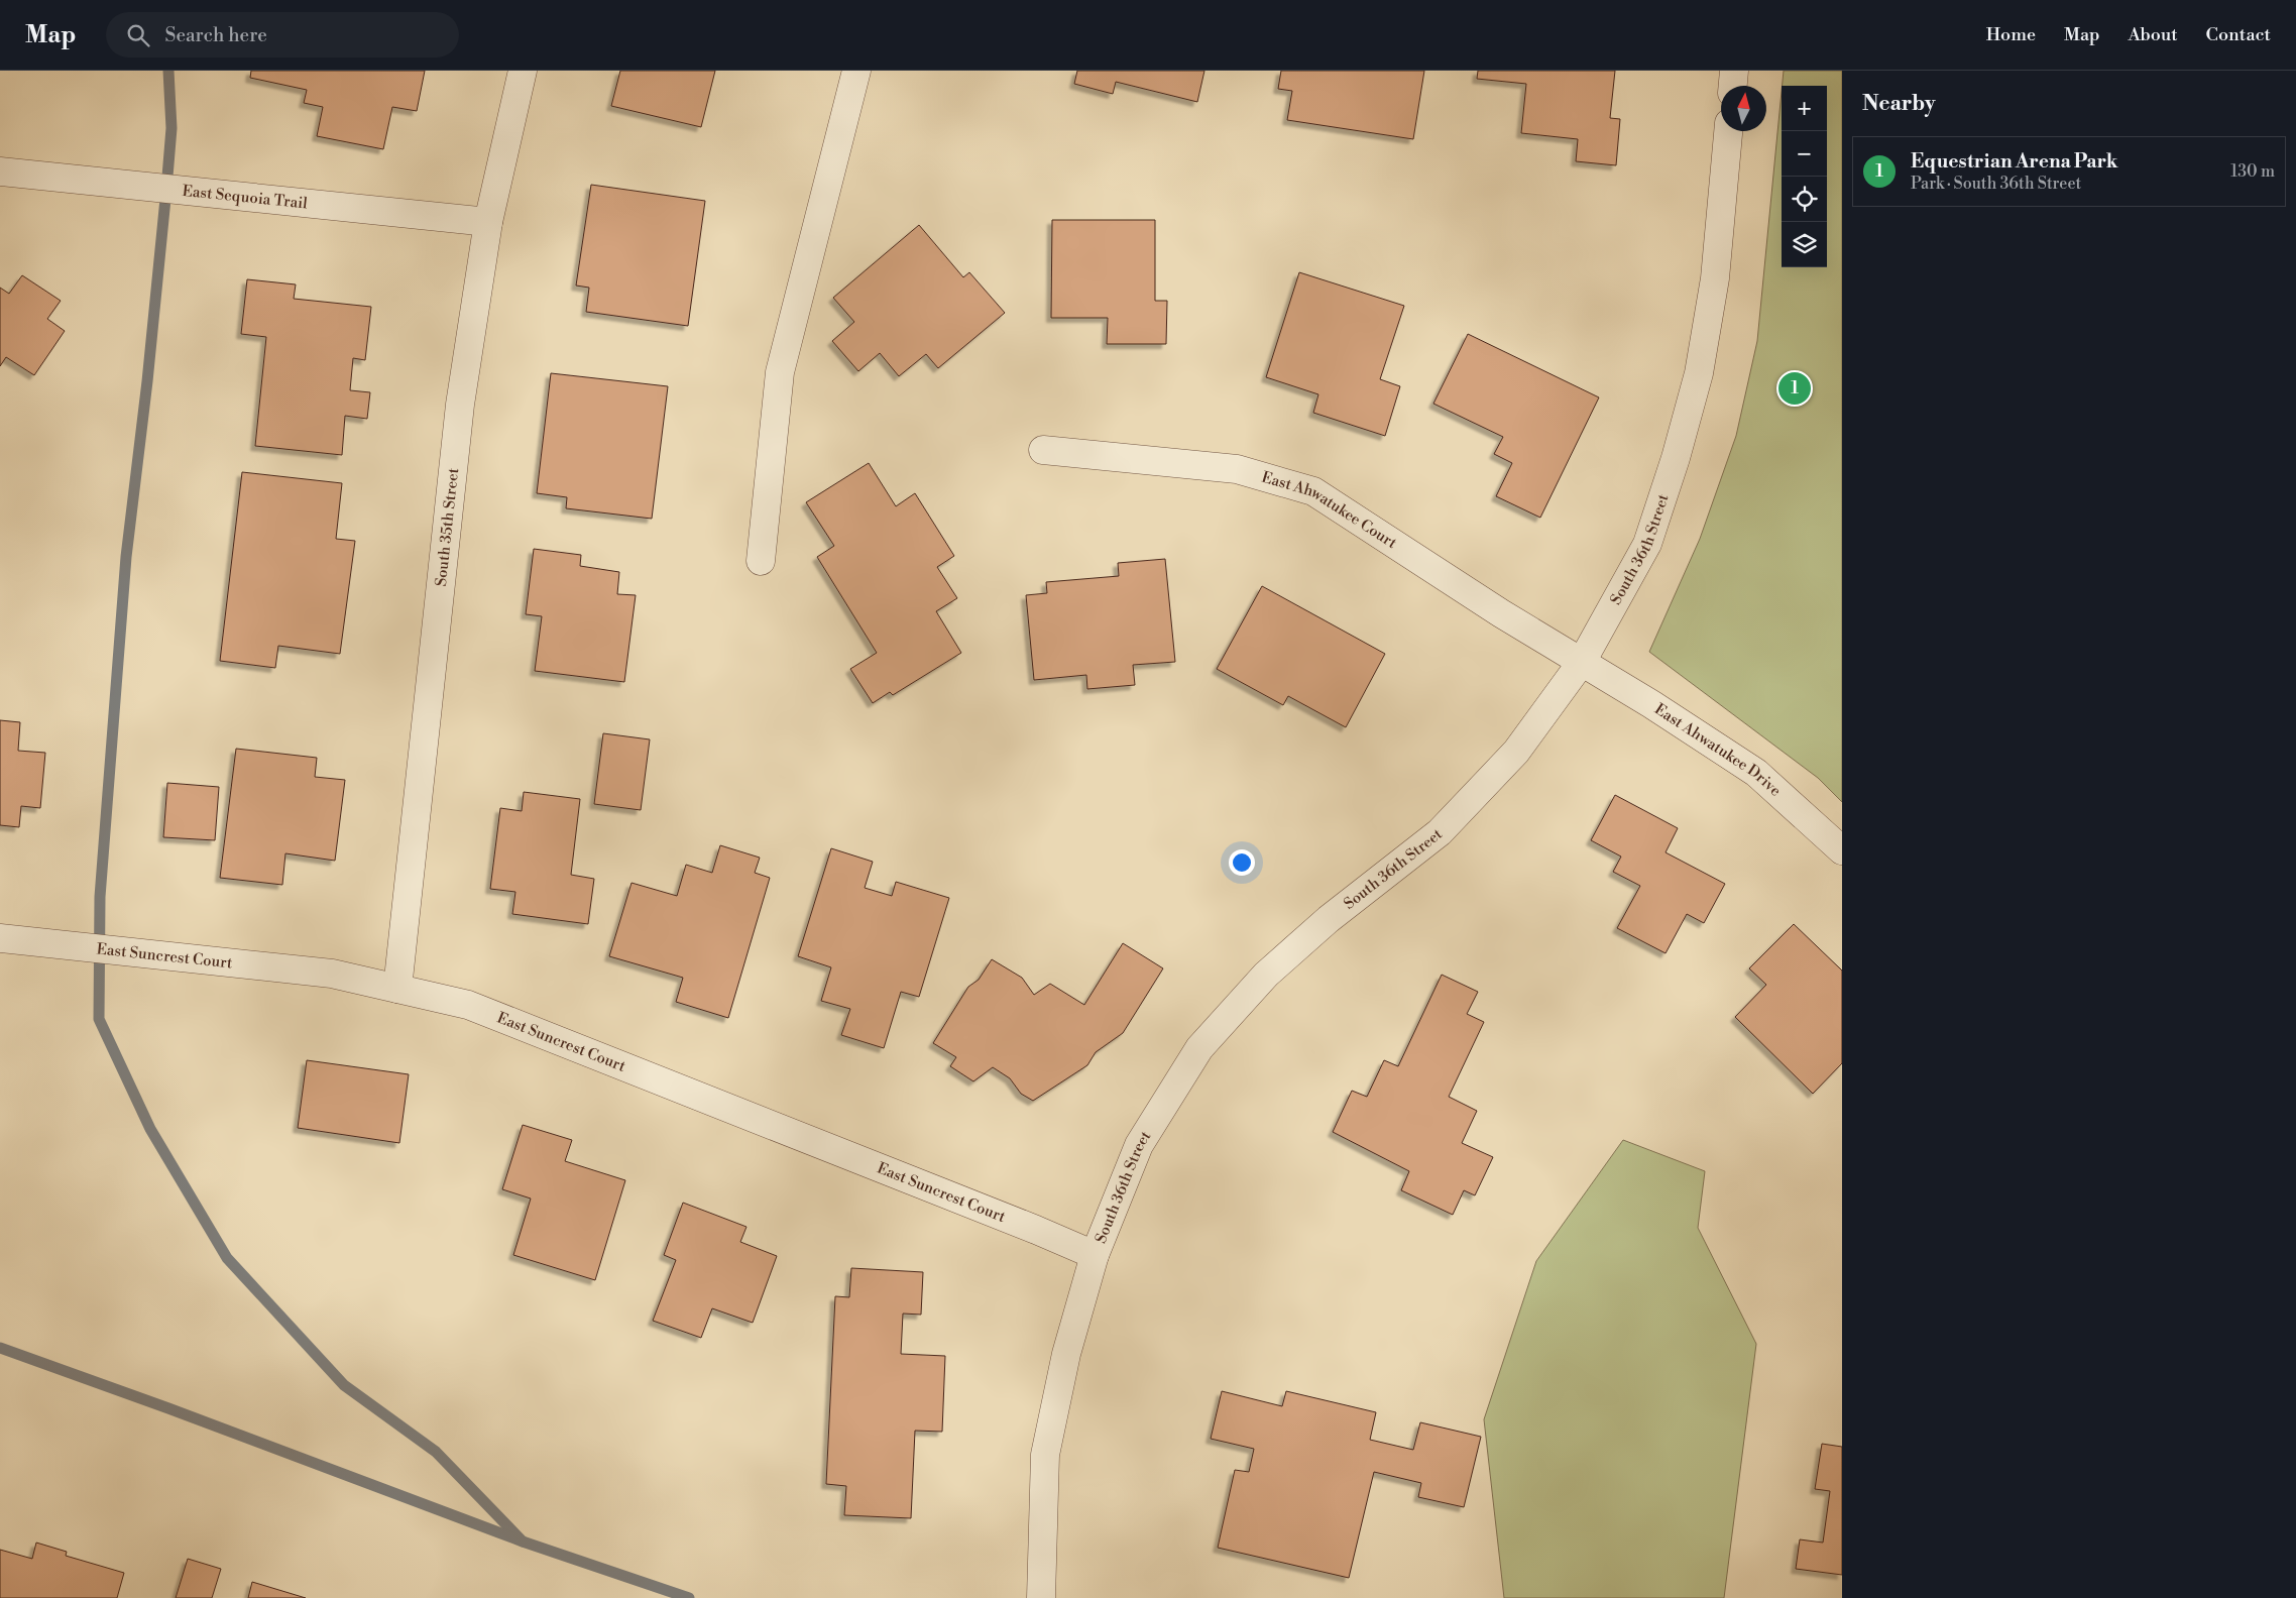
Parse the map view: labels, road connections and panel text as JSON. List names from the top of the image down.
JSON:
{
  "streets": {
    "street": [
      "East Sequoia Trail",
      "East Ahwatukee Court",
      "South 35th Street",
      "South 36th Street",
      "East Ahwatukee Drive",
      "East Suncrest Court"
    ]
  },
  "crossings": [
    ["East Sequoia Trail", "South 35th Street"],
    ["East Ahwatukee Court", "South 36th Street"],
    ["East Ahwatukee Court", "East Ahwatukee Drive"],
    ["South 35th Street", "East Suncrest Court"],
    ["South 36th Street", "East Ahwatukee Drive"],
    ["South 36th Street", "East Suncrest Court"]
  ],
  "north": "top",
  "page": {
    "header": "Map",
    "search": "Search here",
    "nav": [
      "Home",
      "Map",
      "About",
      "Contact"
    ],
    "heading": "Nearby",
    "map_buttons": ["+", "−"],
    "list": [
      {
        "mark": "1",
        "name": "Equestrian Arena Park",
        "note": "Park · South 36th Street",
        "value": "130 m"
      }
    ],
    "pins": "1"
  }
}
